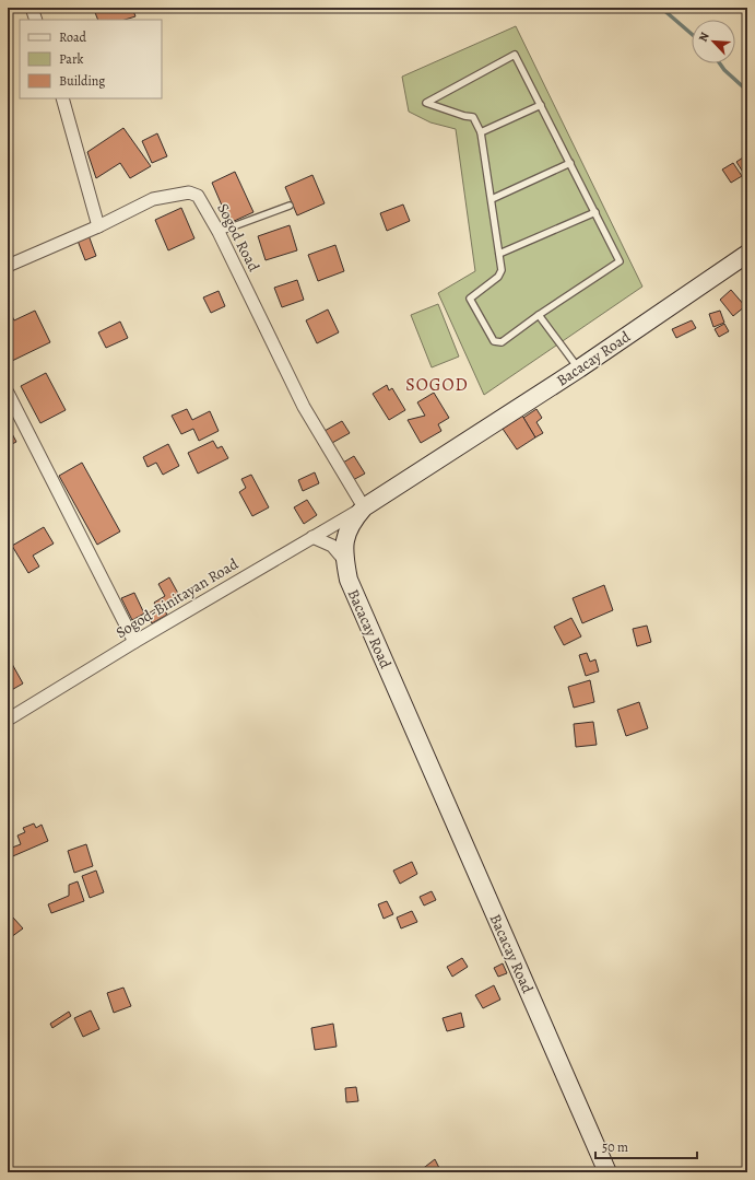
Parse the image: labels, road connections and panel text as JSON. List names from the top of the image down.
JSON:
{
  "streets": {
    "main road": ["Bacacay Road"],
    "street": ["Sogod Road", "Sogod-Binitayan Road"]
  },
  "crossings": [
    ["Sogod Road", "Bacacay Road"],
    ["Sogod Road", "Sogod-Binitayan Road"],
    ["Bacacay Road", "Sogod-Binitayan Road"]
  ],
  "districts": ["SOGOD"],
  "legend": ["Road", "Park", "Building"],
  "scale_bar": "50 m",
  "north": "top left"
}
